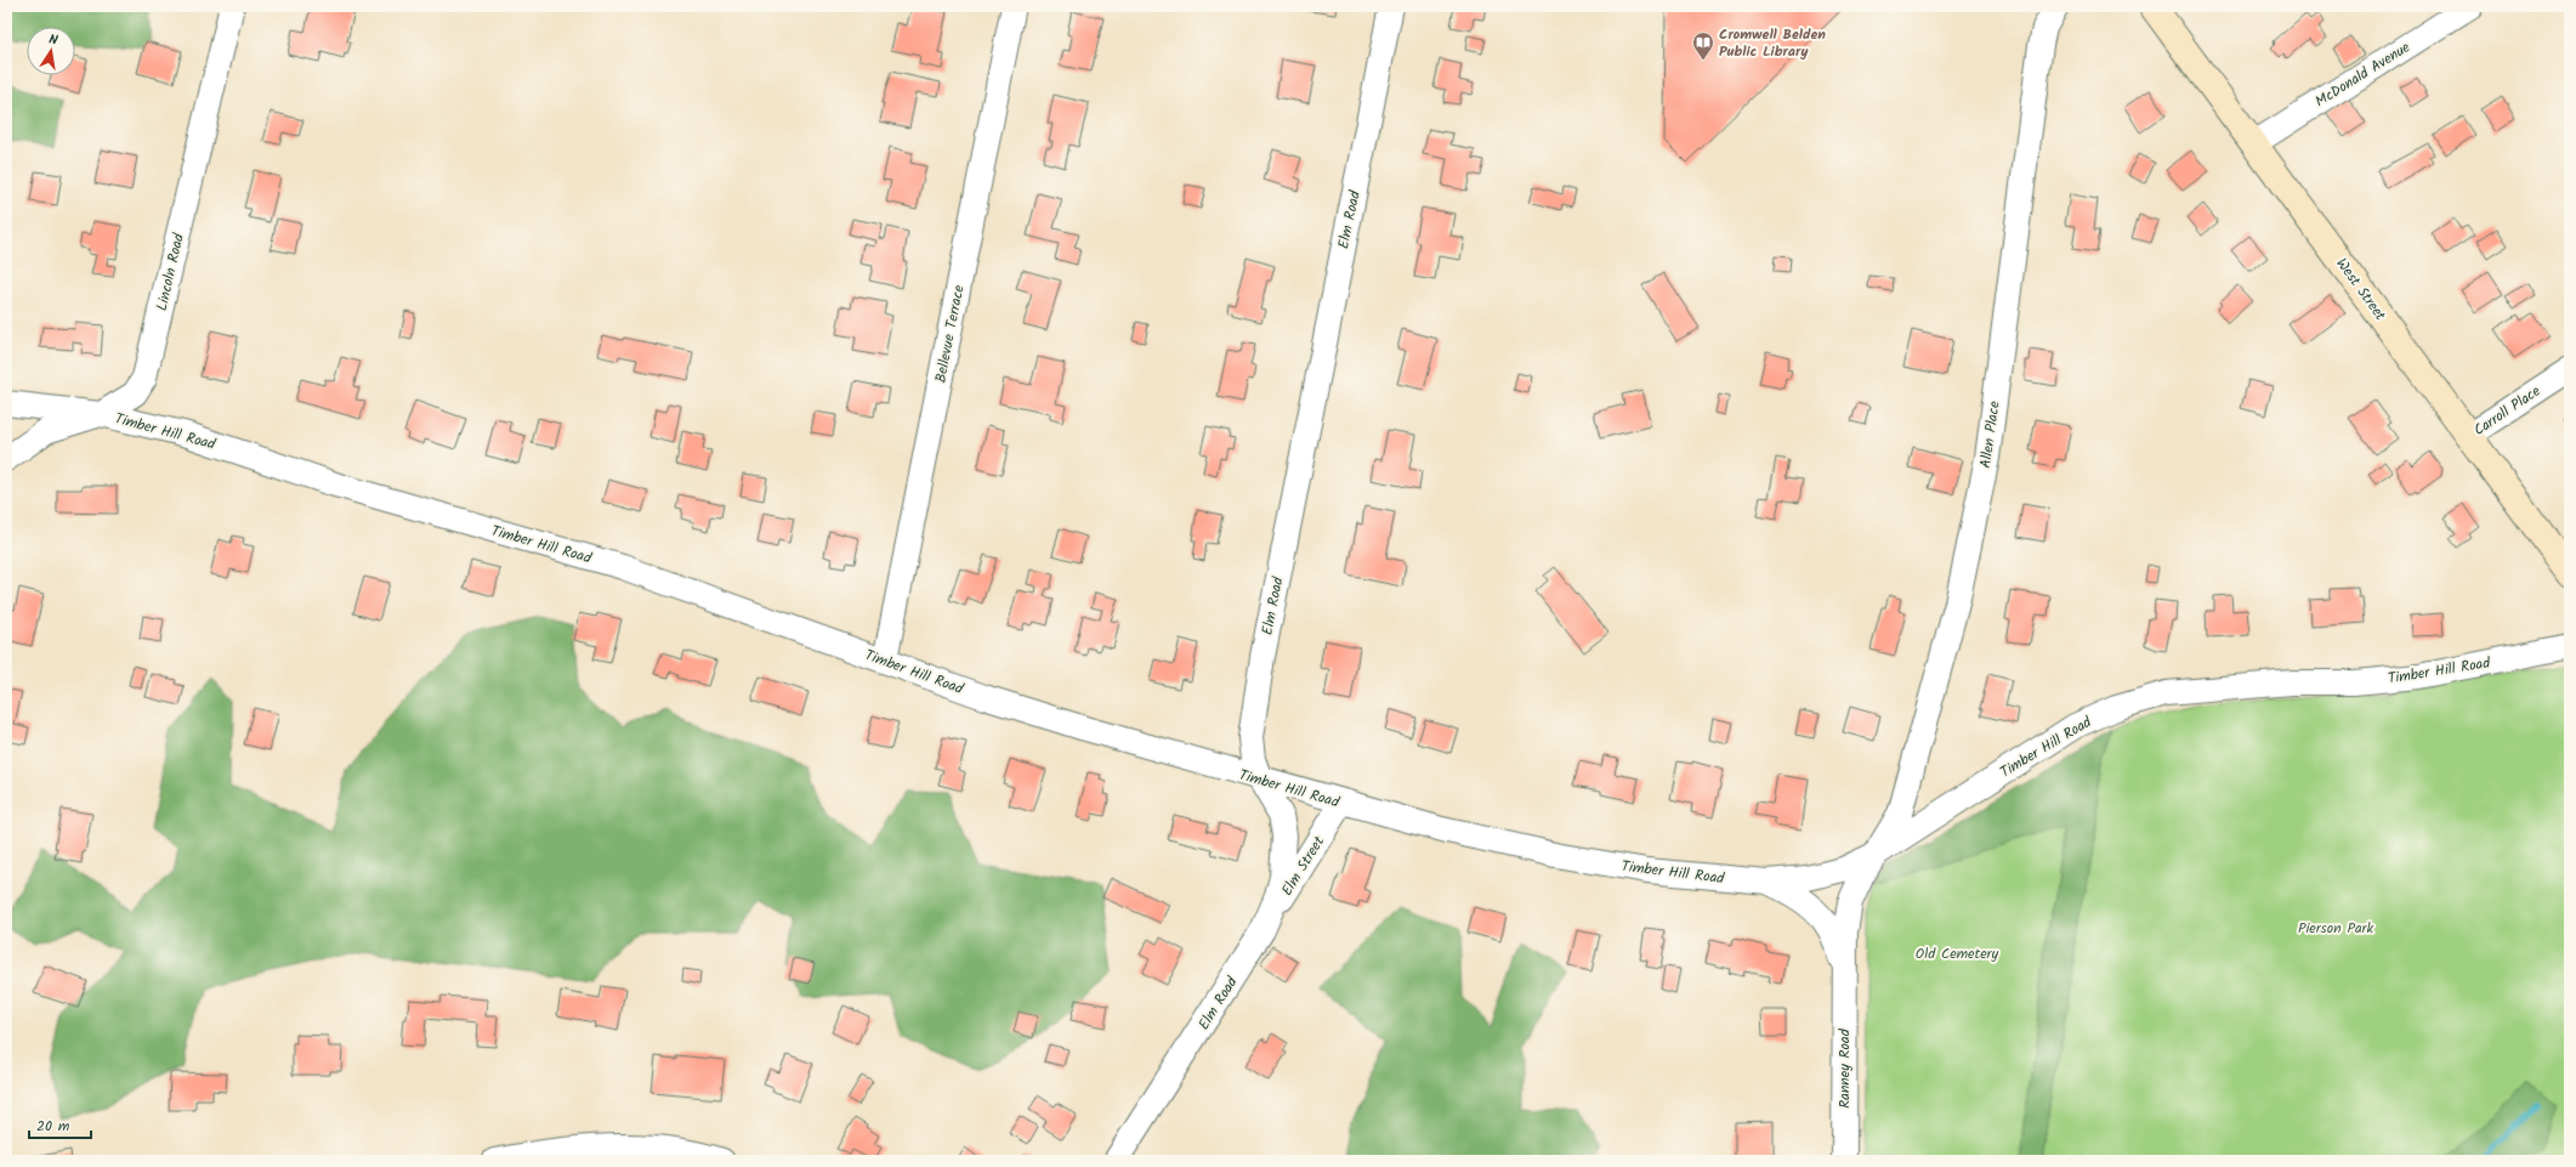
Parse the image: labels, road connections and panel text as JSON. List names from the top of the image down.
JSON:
{
  "streets": {
    "main road": ["West Street"],
    "street": [
      "McDonald Avenue",
      "Elm Road",
      "Lincoln Road",
      "Bellevue Terrace",
      "Carroll Place",
      "Timber Hill Road",
      "Allen Place",
      "Elm Street",
      "Ranney Road"
    ]
  },
  "crossings": [
    ["McDonald Avenue", "West Street"],
    ["Elm Road", "Timber Hill Road"],
    ["Elm Road", "Elm Street"],
    ["Lincoln Road", "Timber Hill Road"],
    ["West Street", "Carroll Place"],
    ["Bellevue Terrace", "Timber Hill Road"],
    ["Timber Hill Road", "Allen Place"],
    ["Timber Hill Road", "Elm Street"],
    ["Timber Hill Road", "Ranney Road"],
    ["Allen Place", "Ranney Road"]
  ],
  "parks": ["Pierson Park", "Old Cemetery"],
  "places": {
    "library": ["Cromwell Belden Public Library"]
  },
  "scale_bar": "20 m",
  "north": "top"
}
